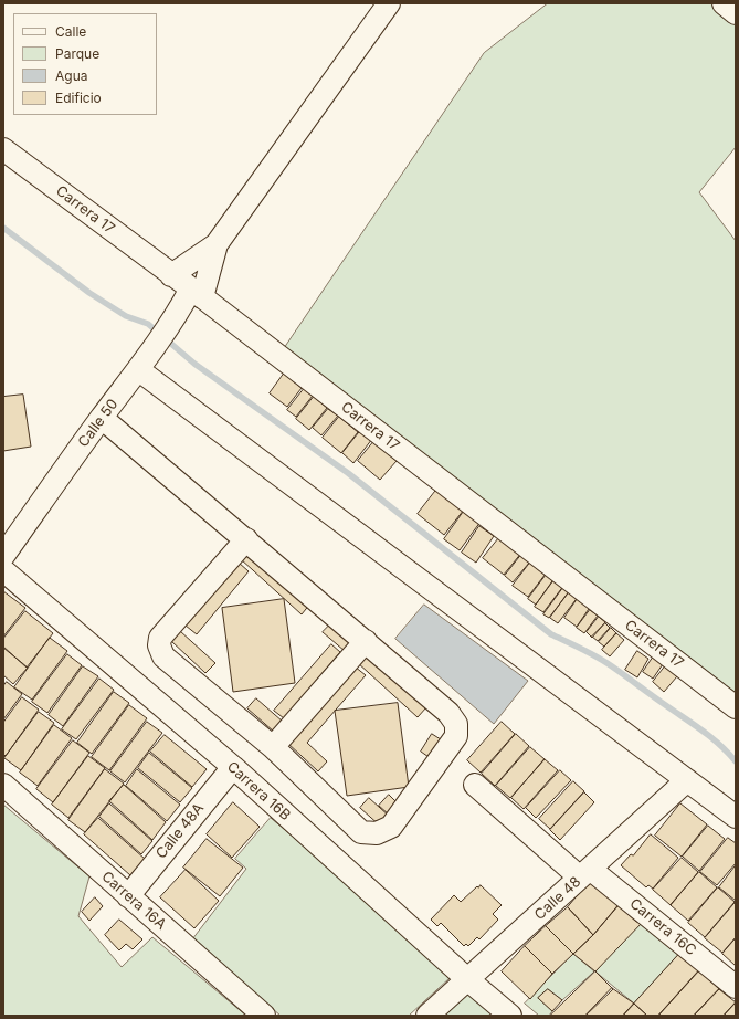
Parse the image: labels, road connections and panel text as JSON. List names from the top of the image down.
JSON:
{
  "streets": {
    "street": [
      "Carrera 17",
      "Calle 50",
      "Carrera 16B",
      "Calle 48A",
      "Calle 48",
      "Carrera 16A",
      "Carrera 16C"
    ]
  },
  "crossings": [
    ["Carrera 17", "Calle 50"],
    ["Carrera 16B", "Calle 48A"],
    ["Carrera 16B", "Calle 48"],
    ["Calle 48A", "Carrera 16A"],
    ["Calle 48", "Carrera 16C"]
  ],
  "legend": [
    "Calle",
    "Parque",
    "Agua",
    "Edificio"
  ]
}
